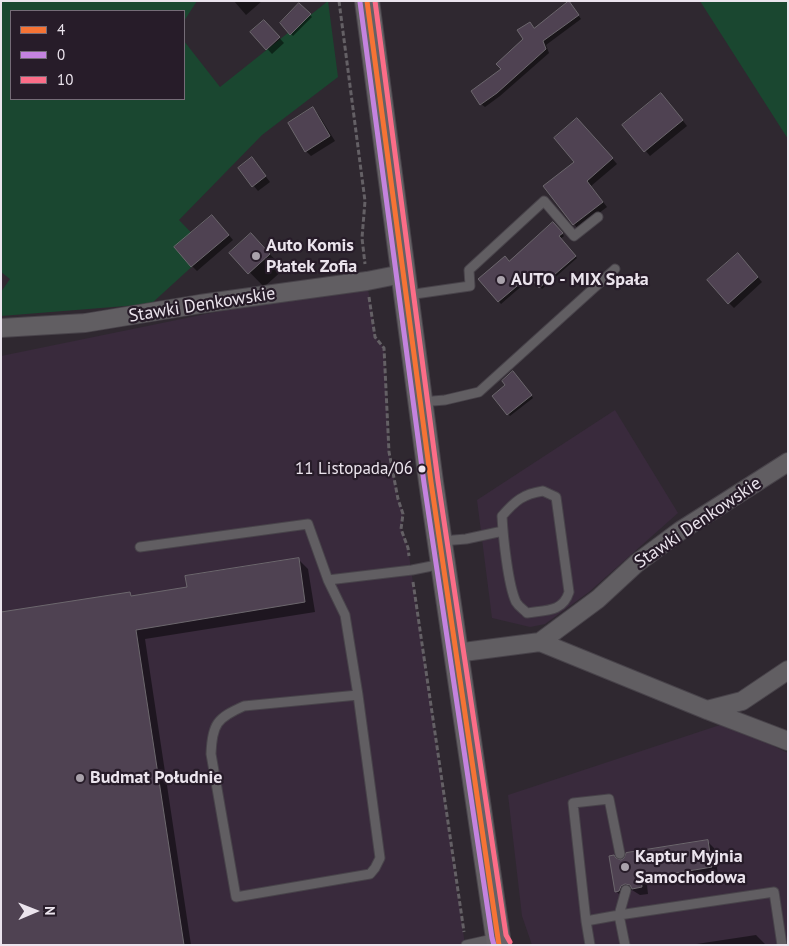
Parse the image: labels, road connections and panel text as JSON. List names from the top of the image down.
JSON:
{
  "streets": {
    "street": ["Stawki Denkowskie"]
  },
  "places": [
    "Auto Komis Płatek Zofia",
    "AUTO - MIX Spała",
    "11 Listopada/06",
    "Budmat Południe",
    "Kaptur Myjnia Samochodowa"
  ],
  "lines": ["transit line 4", "transit line 10", "transit line 0"],
  "legend": ["4", "0", "10"],
  "north": "right"
}
